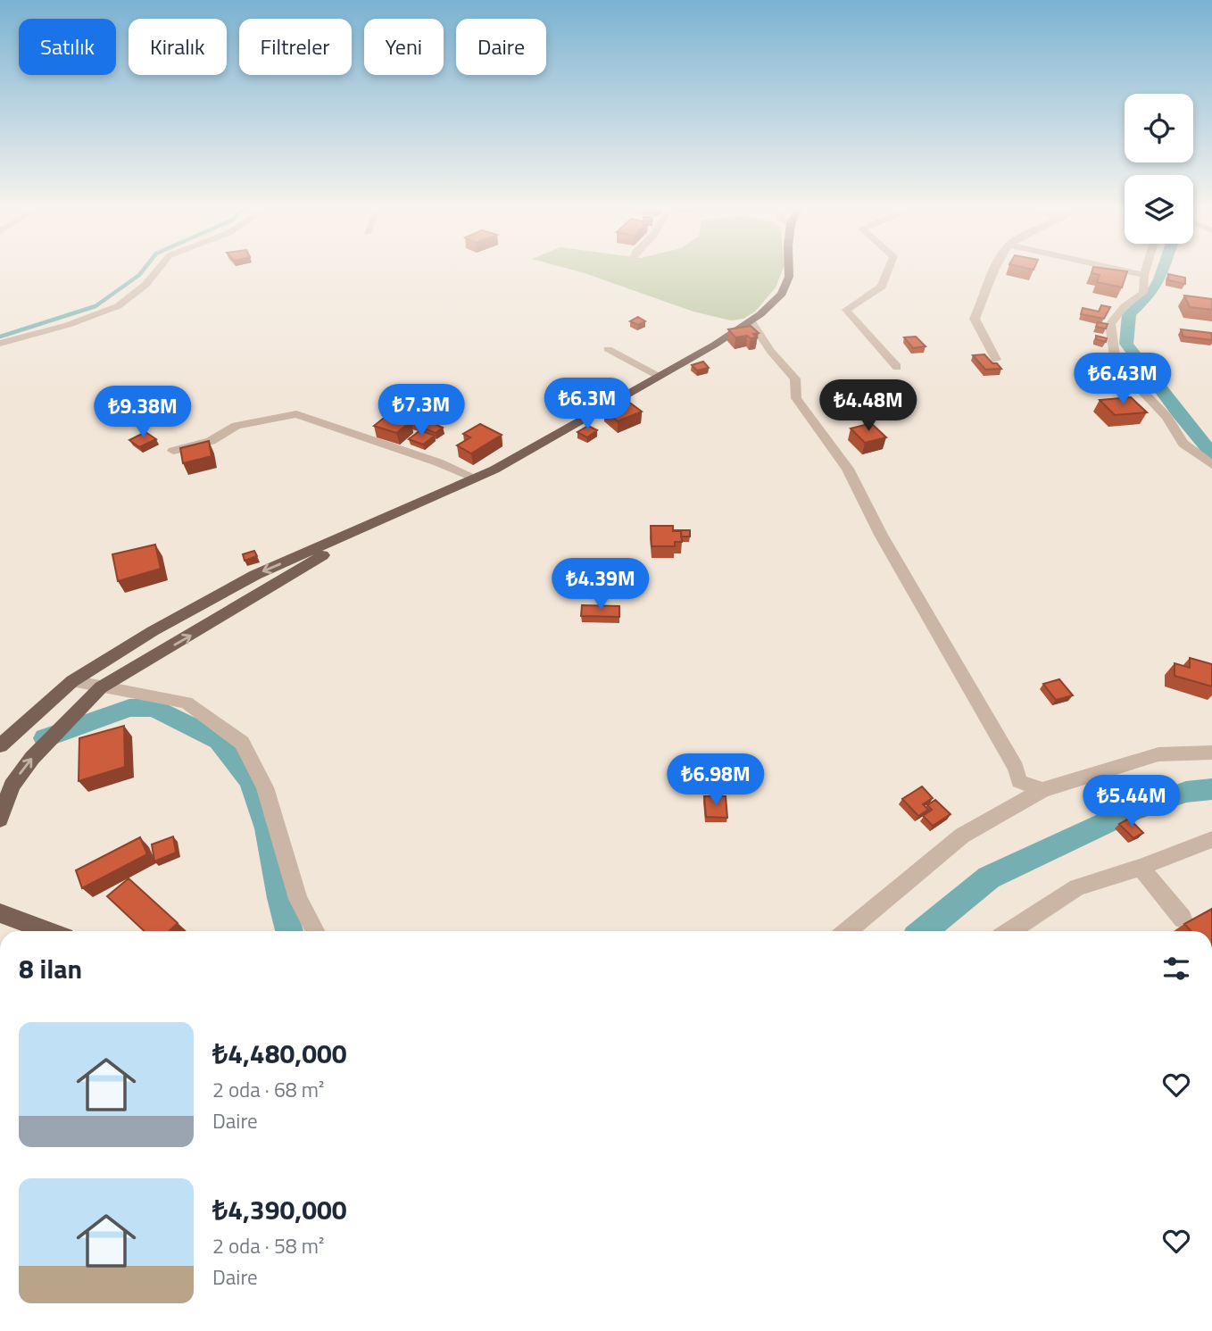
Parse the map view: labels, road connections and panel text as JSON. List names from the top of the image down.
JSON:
{
  "page": {
    "chip": [
      "Satılık",
      "Kiralık",
      "Filtreler",
      "Yeni",
      "Daire"
    ],
    "price": [
      "₺6.43M",
      "₺6.3M",
      "₺4.48M",
      "₺7.3M",
      "₺9.38M",
      "₺4.39M",
      "₺6.98M",
      "₺5.44M"
    ],
    "heading": "8 ilan",
    "list": [
      {
        "name": "₺4,480,000",
        "note": "2 oda · 68 m² · Daire"
      },
      {
        "name": "₺4,390,000",
        "note": "2 oda · 58 m² · Daire"
      }
    ]
  }
}
